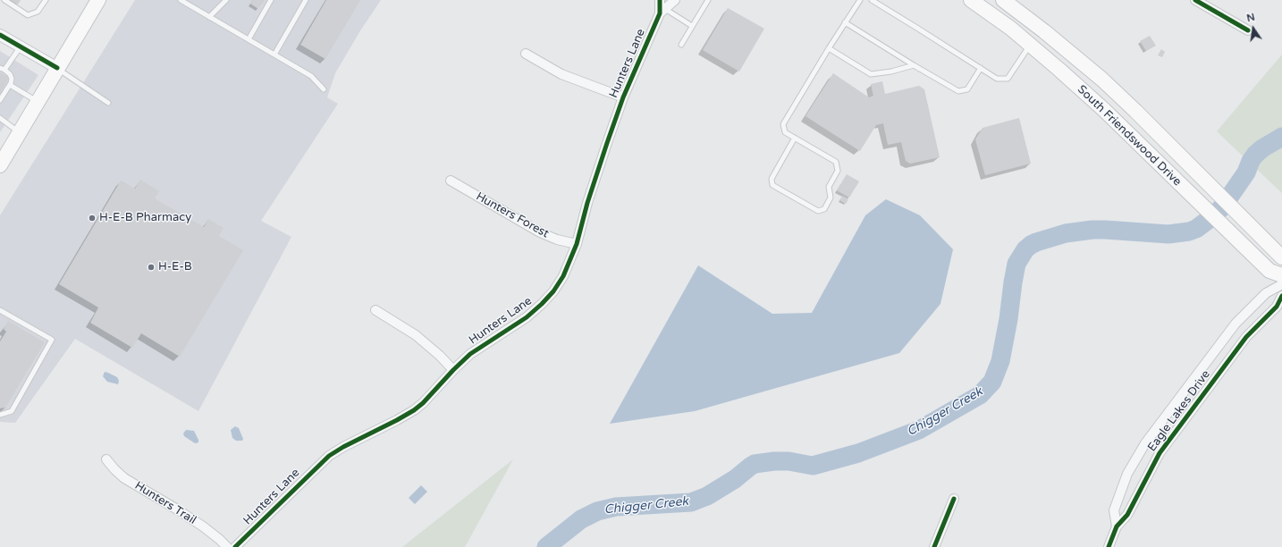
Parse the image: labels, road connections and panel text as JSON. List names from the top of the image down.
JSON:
{
  "streets": {
    "main road": ["South Friendswood Drive"],
    "street": [
      "Hunters Lane",
      "Hunters Forest",
      "Eagle Lakes Drive",
      "Hunters Trail"
    ]
  },
  "crossings": [
    ["Hunters Lane", "Hunters Forest"]
  ],
  "water": ["Chigger Creek"],
  "places": ["H-E-B Pharmacy", "H-E-B"],
  "north": "top"
}
